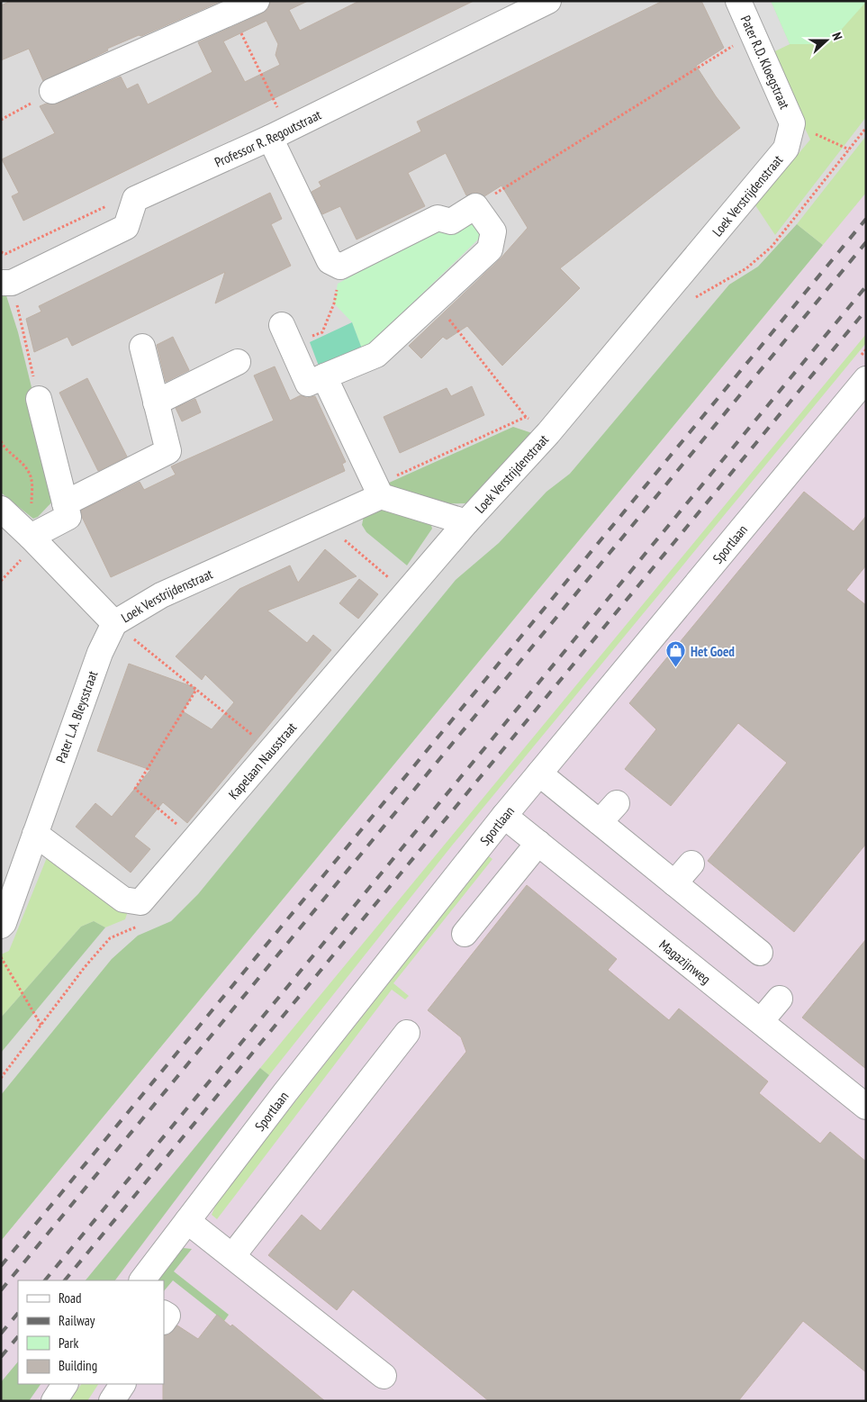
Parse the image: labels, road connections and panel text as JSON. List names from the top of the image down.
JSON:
{
  "streets": {
    "street": [
      "Pater R.D. Kloegstraat",
      "Professor R. Regoutstraat",
      "Loek Verstrijdenstraat",
      "Sportlaan",
      "Pater L.A. Bleysstraat",
      "Kapelaan Nausstraat",
      "Magazijnweg"
    ]
  },
  "crossings": [
    ["Pater R.D. Kloegstraat", "Loek Verstrijdenstraat"],
    ["Loek Verstrijdenstraat", "Pater L.A. Bleysstraat"],
    ["Loek Verstrijdenstraat", "Kapelaan Nausstraat"],
    ["Sportlaan", "Magazijnweg"],
    ["Pater L.A. Bleysstraat", "Kapelaan Nausstraat"]
  ],
  "places": {
    "shop": ["Het Goed"]
  },
  "legend": [
    "Road",
    "Railway",
    "Park",
    "Building"
  ],
  "north": "right"
}
